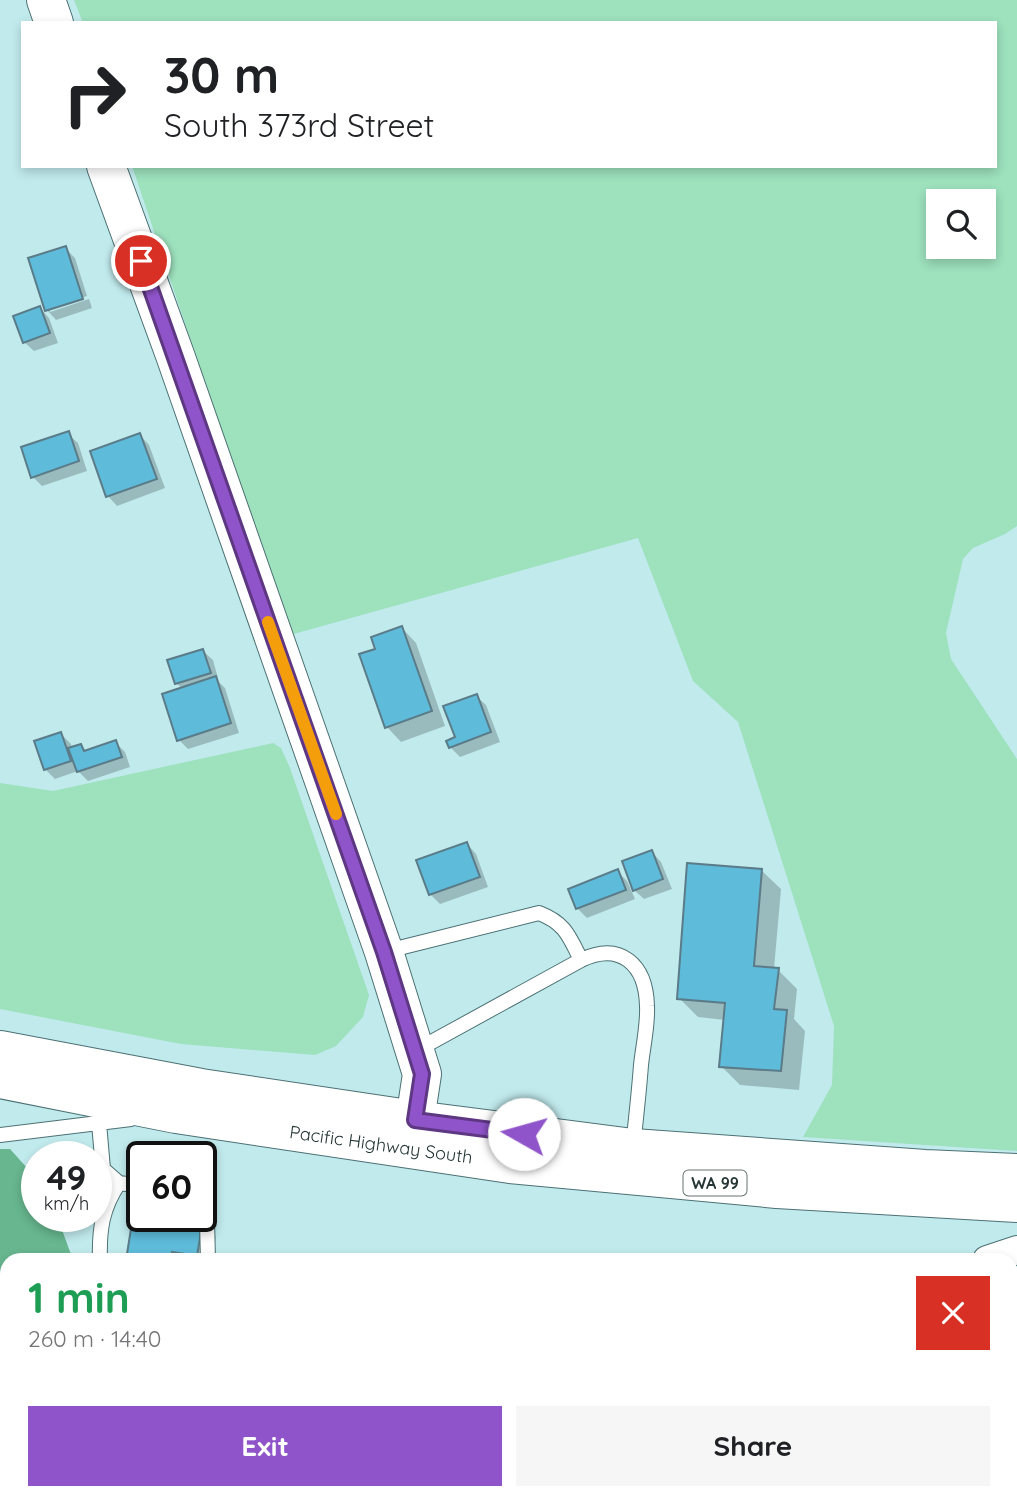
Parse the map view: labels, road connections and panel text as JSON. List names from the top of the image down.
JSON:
{
  "streets": {
    "main road": ["Pacific Highway South", "WA 99"]
  },
  "page": {
    "turn": ["30 m", "South 373rd Street"],
    "speed": "49 km/h",
    "limit": "60",
    "heading": ["1 min", "260 m · 14:40"],
    "buttons": ["Exit", "Share"]
  }
}
